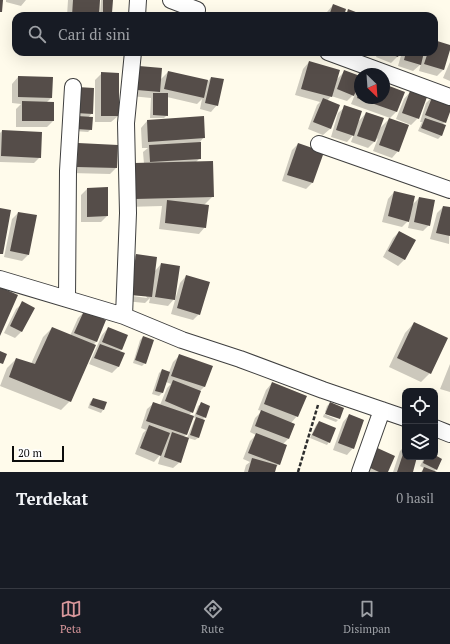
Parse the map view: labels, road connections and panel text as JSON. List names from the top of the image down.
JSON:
{
  "scale_bar": "20 m",
  "north": "bottom right",
  "page": {
    "search": "Cari di sini",
    "scale": "20 m",
    "heading": ["Terdekat", "0 hasil"],
    "nav": ["Peta", "Rute", "Disimpan"]
  }
}
